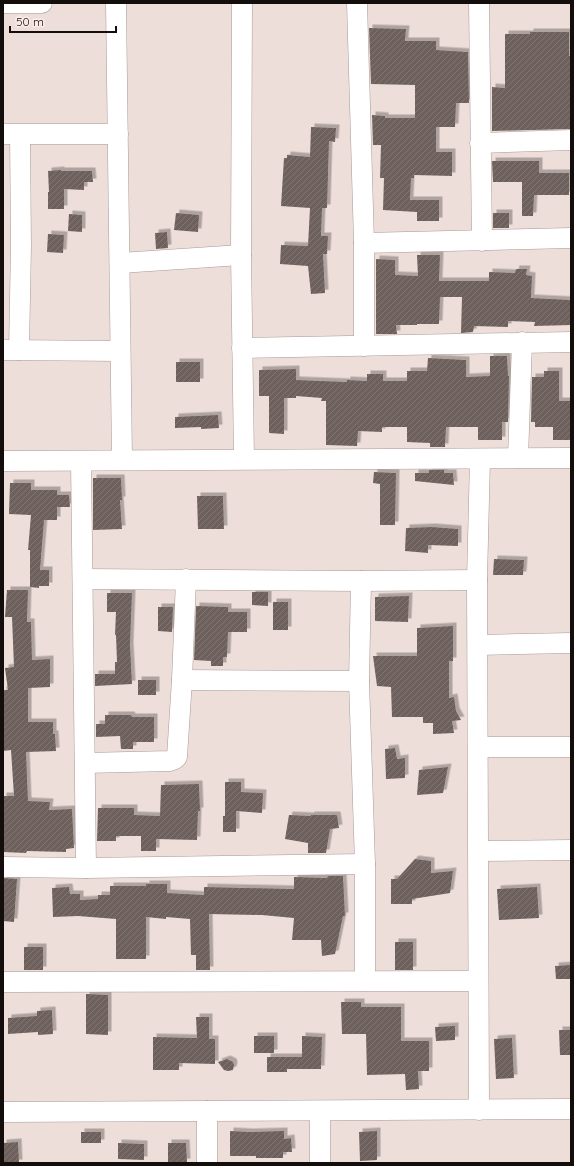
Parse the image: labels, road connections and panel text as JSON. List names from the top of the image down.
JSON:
{
  "scale_bar": "50 m"
}
